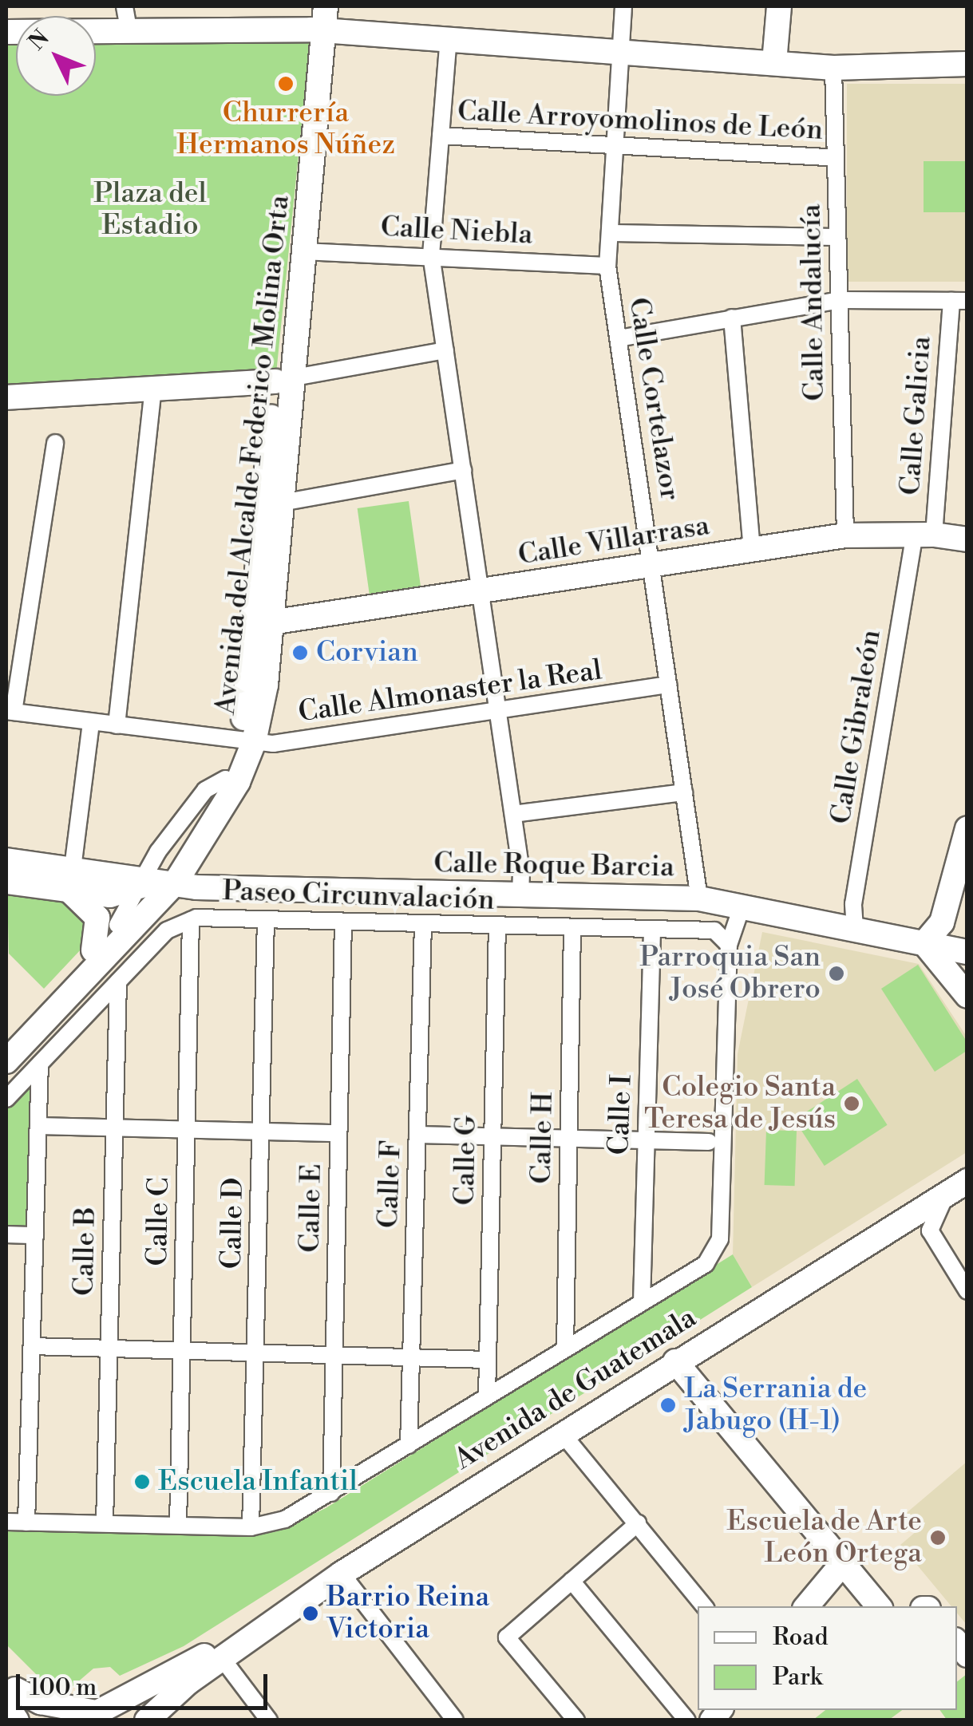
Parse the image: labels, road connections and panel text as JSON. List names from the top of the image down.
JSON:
{
  "streets": {
    "street": [
      "Calle Arroyomolinos de León",
      "Calle Niebla",
      "Calle Andalucía",
      "Calle Cortelazor",
      "Calle Galicia",
      "Avenida del Alcalde Federico Molina Orta",
      "Calle Villarrasa",
      "Calle Almonaster la Real",
      "Calle Gibraleón",
      "Calle Roque Barcia",
      "Paseo Circunvalación",
      "Calle I",
      "Calle H",
      "Calle G",
      "Calle F",
      "Calle E",
      "Calle C",
      "Calle D",
      "Calle B",
      "Avenida de Guatemala"
    ]
  },
  "crossings": [
    ["Calle Arroyomolinos de León", "Calle Andalucía"],
    ["Calle Arroyomolinos de León", "Calle Cortelazor"],
    ["Calle Niebla", "Calle Cortelazor"],
    ["Calle Niebla", "Avenida del Alcalde Federico Molina Orta"],
    ["Calle Andalucía", "Calle Villarrasa"],
    ["Calle Cortelazor", "Calle Villarrasa"],
    ["Calle Cortelazor", "Calle Almonaster la Real"],
    ["Calle Cortelazor", "Calle Roque Barcia"],
    ["Calle Galicia", "Calle Villarrasa"],
    ["Calle Galicia", "Calle Gibraleón"],
    ["Avenida del Alcalde Federico Molina Orta", "Calle Villarrasa"],
    ["Avenida del Alcalde Federico Molina Orta", "Calle Almonaster la Real"],
    ["Avenida del Alcalde Federico Molina Orta", "Calle Roque Barcia"],
    ["Calle Villarrasa", "Calle Gibraleón"],
    ["Calle Gibraleón", "Calle Roque Barcia"],
    ["Paseo Circunvalación", "Calle I"],
    ["Paseo Circunvalación", "Calle H"],
    ["Paseo Circunvalación", "Calle G"],
    ["Paseo Circunvalación", "Calle F"],
    ["Paseo Circunvalación", "Calle E"],
    ["Paseo Circunvalación", "Calle C"],
    ["Paseo Circunvalación", "Calle D"],
    ["Paseo Circunvalación", "Calle B"]
  ],
  "parks": ["Plaza del Estadio"],
  "places": [
    "Churrería Hermanos Núñez",
    "Corvian",
    "Parroquia San José Obrero",
    "Colegio Santa Teresa de Jesús",
    "La Serrania de Jabugo (H-1)",
    "Escuela Infantil",
    "Escuela de Arte León Ortega",
    "Barrio Reina Victoria"
  ],
  "legend": ["Road", "Park"],
  "scale_bar": "100 m",
  "north": "top left"
}
